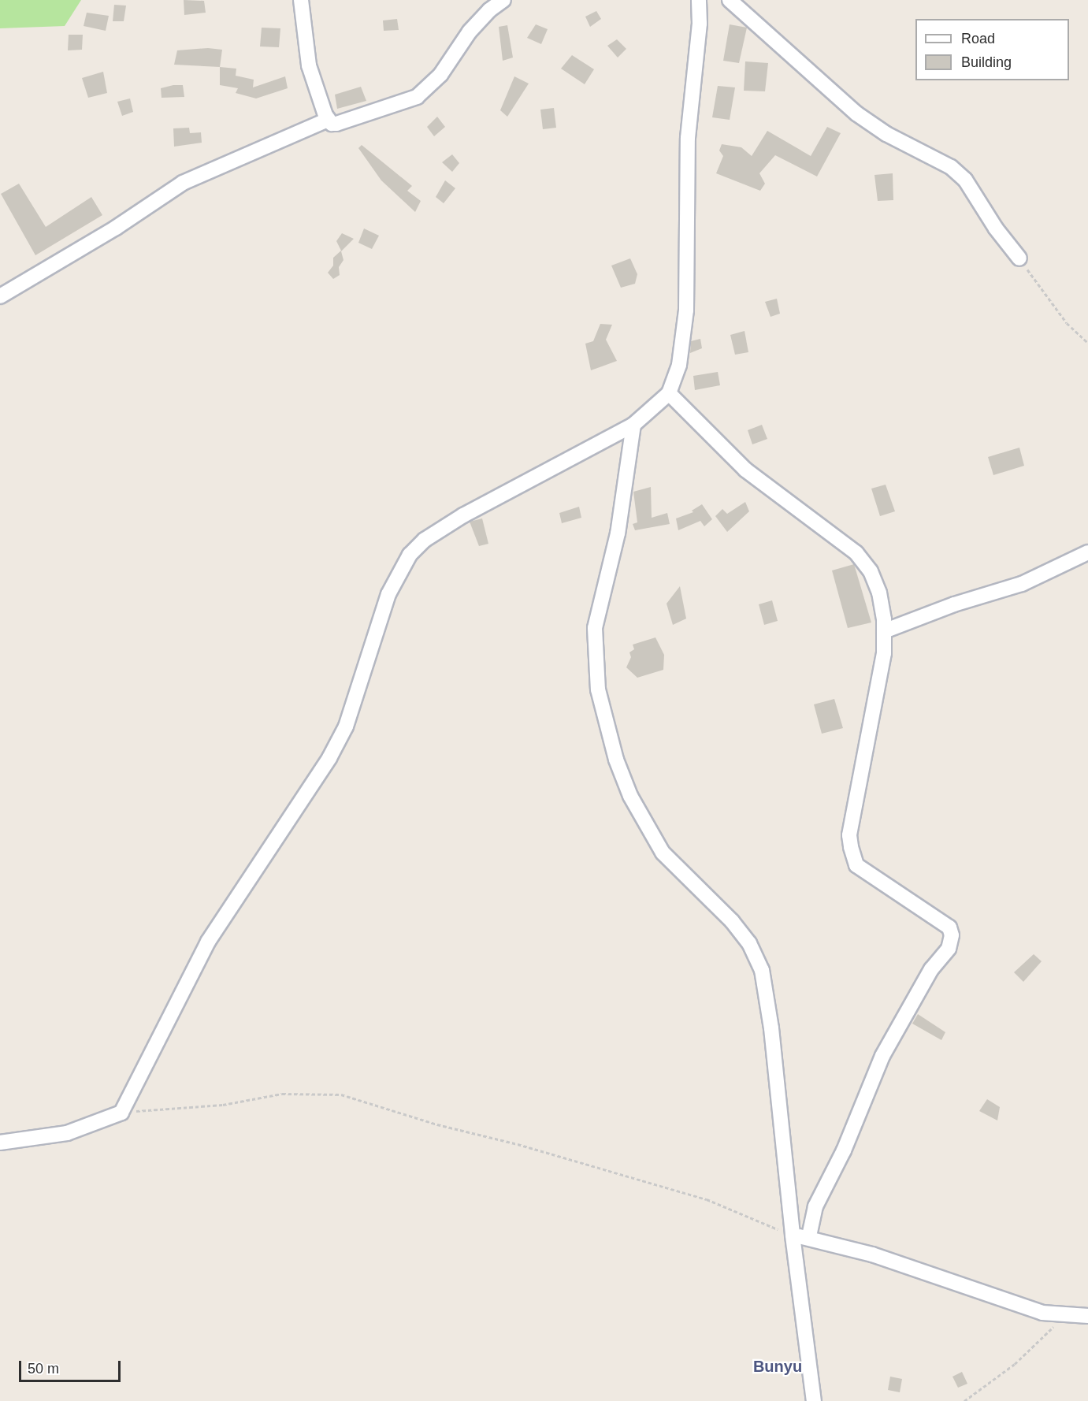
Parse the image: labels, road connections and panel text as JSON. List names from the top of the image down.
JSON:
{
  "districts": ["Bunyu"],
  "legend": ["Road", "Building"],
  "scale_bar": "50 m"
}
